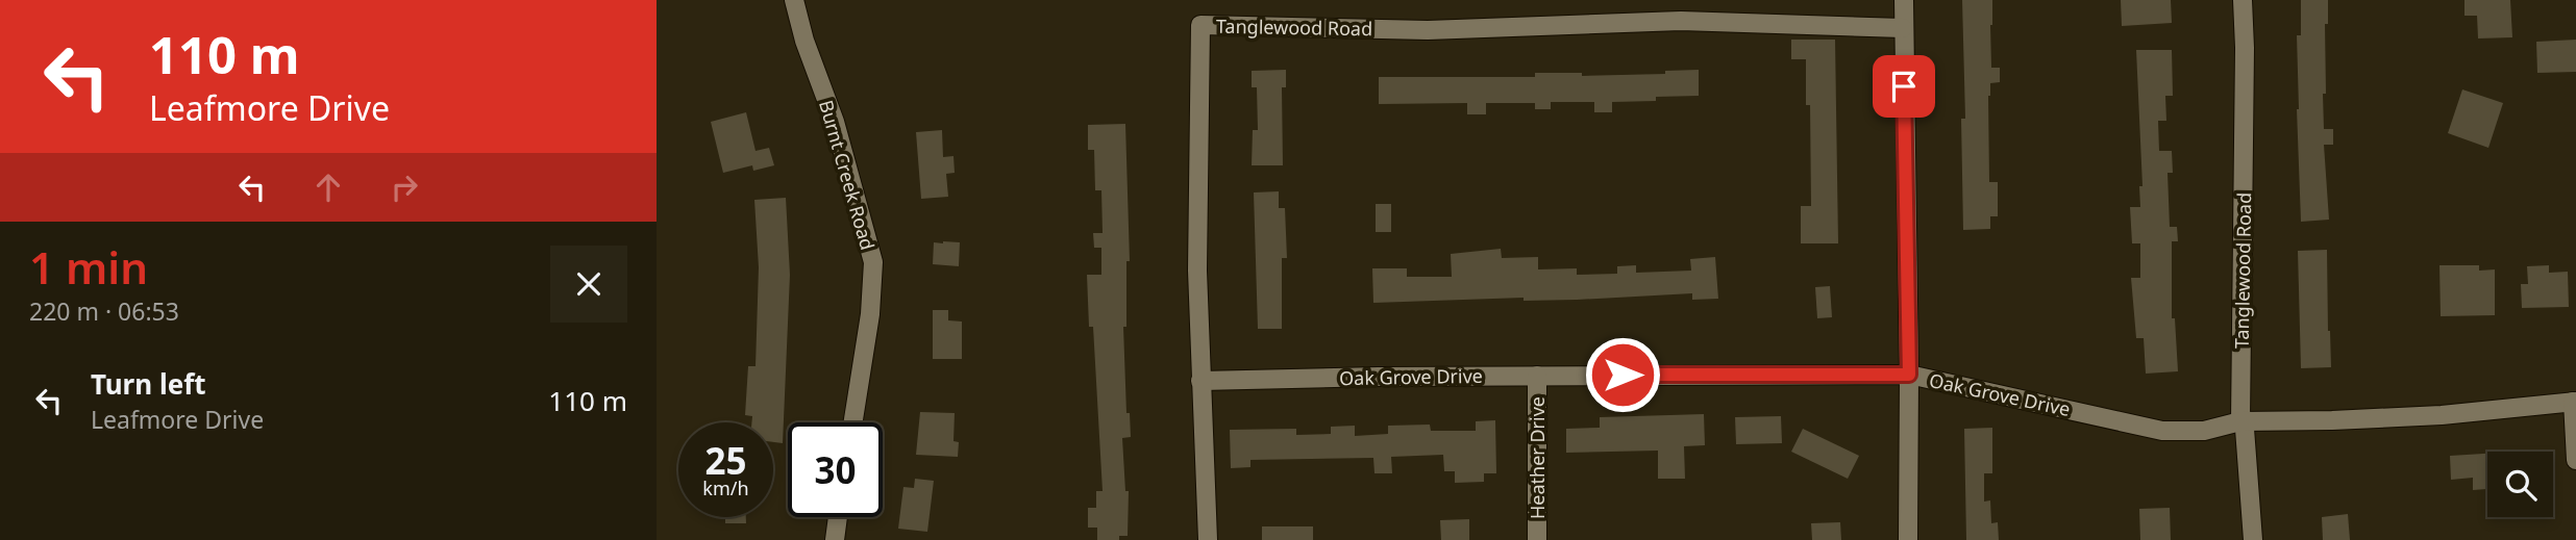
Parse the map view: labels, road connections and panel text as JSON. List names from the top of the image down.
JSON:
{
  "streets": {
    "street": [
      "Tanglewood Road",
      "Burnt Creek Road",
      "Oak Grove Drive",
      "Heather Drive"
    ]
  },
  "crossings": [
    ["Tanglewood Road", "Oak Grove Drive"],
    ["Oak Grove Drive", "Heather Drive"]
  ],
  "page": {
    "turn": ["110 m", "Leafmore Drive"],
    "heading": ["1 min", "220 m · 06:53"],
    "list": [
      {
        "name": "Turn left",
        "note": "Leafmore Drive",
        "value": "110 m"
      }
    ],
    "speed": "25 km/h",
    "limit": "30"
  }
}
